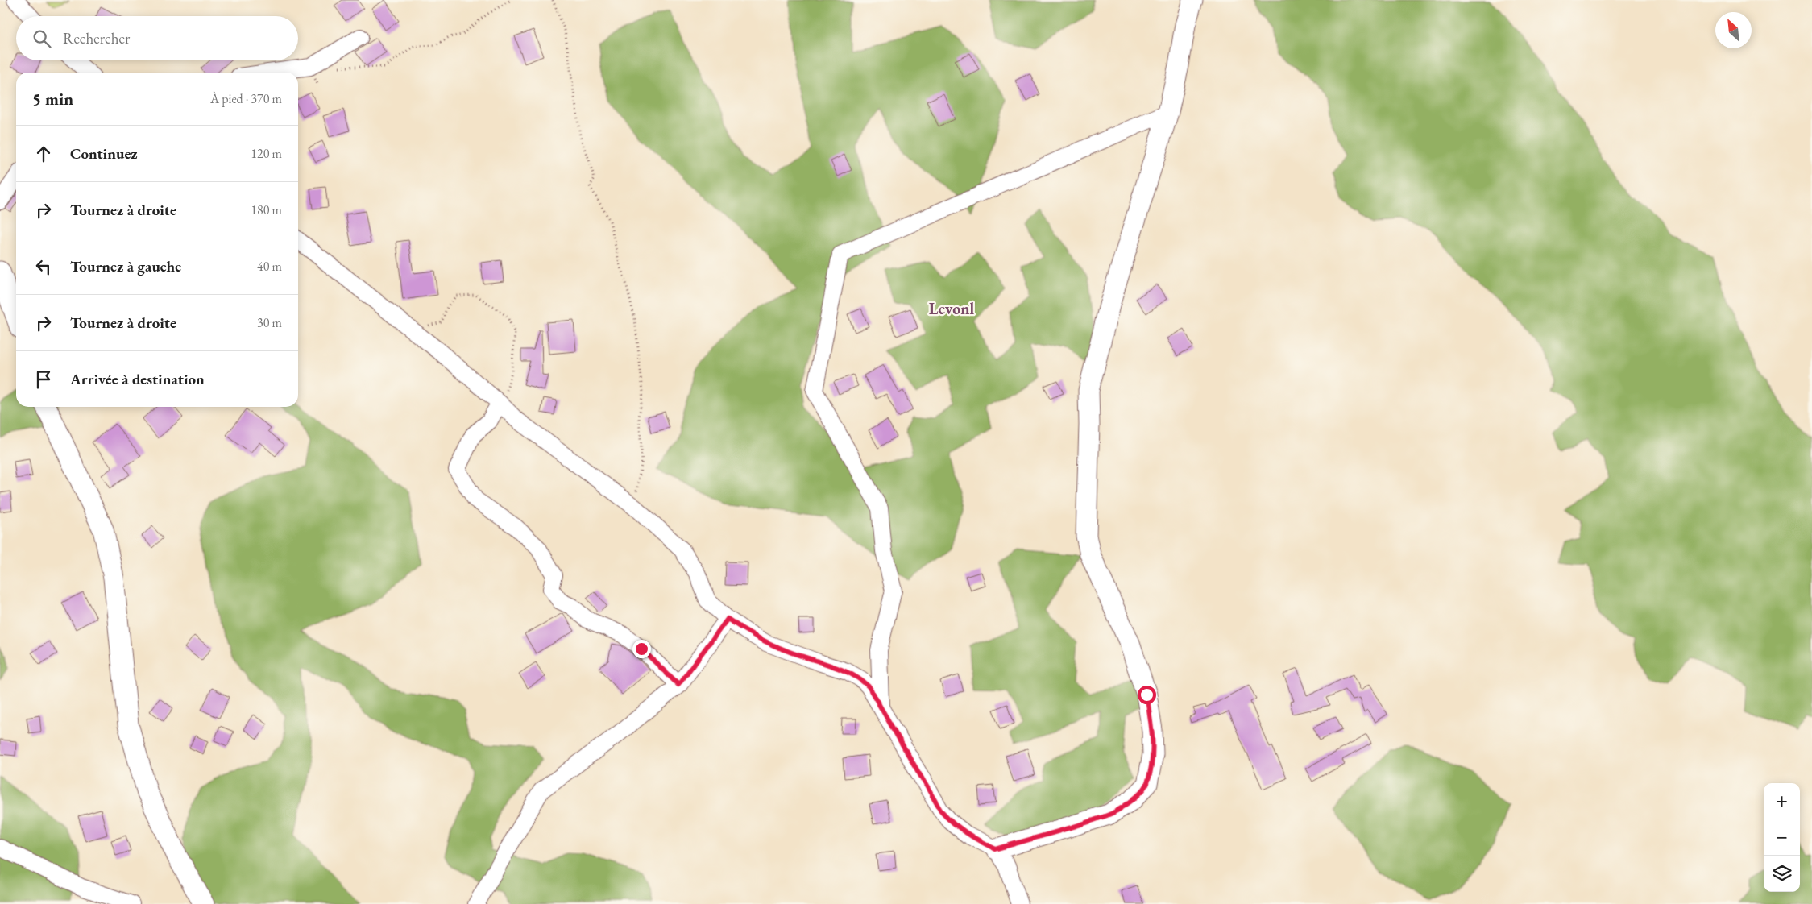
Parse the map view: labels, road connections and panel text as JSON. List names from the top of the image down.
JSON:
{
  "districts": ["Levonl"],
  "north": "top left",
  "page": {
    "search": "Rechercher",
    "heading": ["5 min", "À pied · 370 m"],
    "list": [
      ["Continuez", "120 m"],
      ["Tournez à droite", "180 m"],
      ["Tournez à gauche", "40 m"],
      ["Tournez à droite", "30 m"],
      "Arrivée à destination"
    ],
    "map_buttons": ["+", "−"]
  }
}
